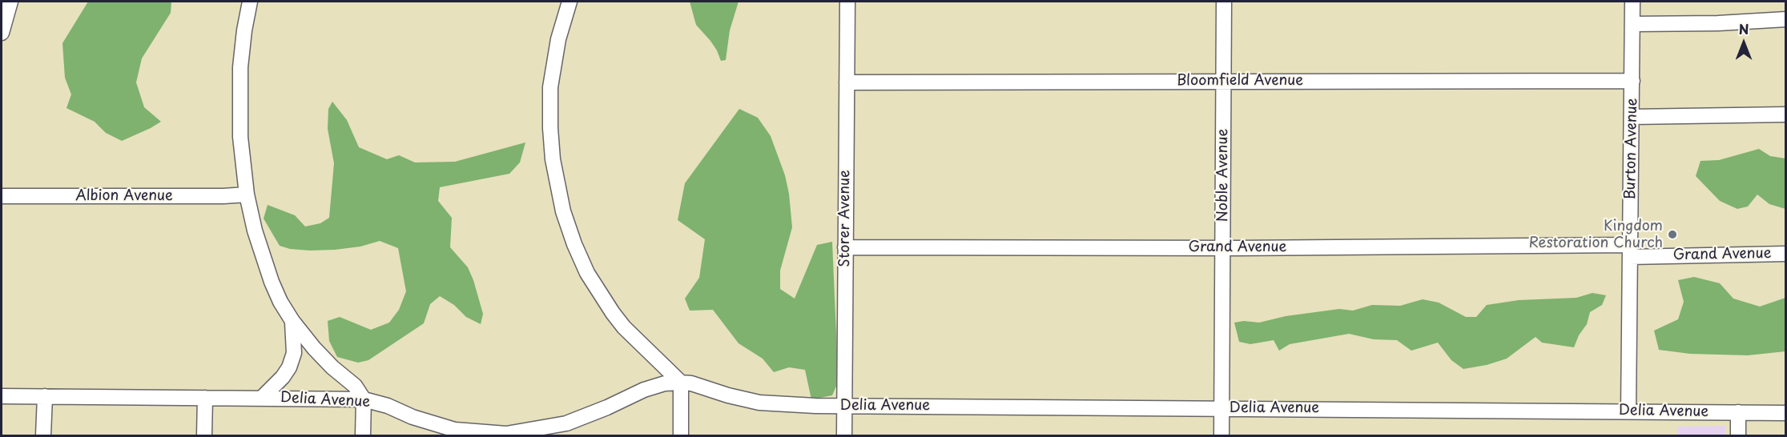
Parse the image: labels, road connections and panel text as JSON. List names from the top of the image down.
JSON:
{
  "streets": {
    "street": [
      "Bloomfield Avenue",
      "Burton Avenue",
      "Noble Avenue",
      "Albion Avenue",
      "Storer Avenue",
      "Grand Avenue",
      "Delia Avenue"
    ]
  },
  "crossings": [
    ["Bloomfield Avenue", "Burton Avenue"],
    ["Bloomfield Avenue", "Noble Avenue"],
    ["Bloomfield Avenue", "Storer Avenue"],
    ["Burton Avenue", "Grand Avenue"],
    ["Burton Avenue", "Delia Avenue"],
    ["Noble Avenue", "Grand Avenue"],
    ["Noble Avenue", "Delia Avenue"],
    ["Storer Avenue", "Grand Avenue"],
    ["Storer Avenue", "Delia Avenue"]
  ],
  "places": ["Kingdom Restoration Church"],
  "north": "top"
}
